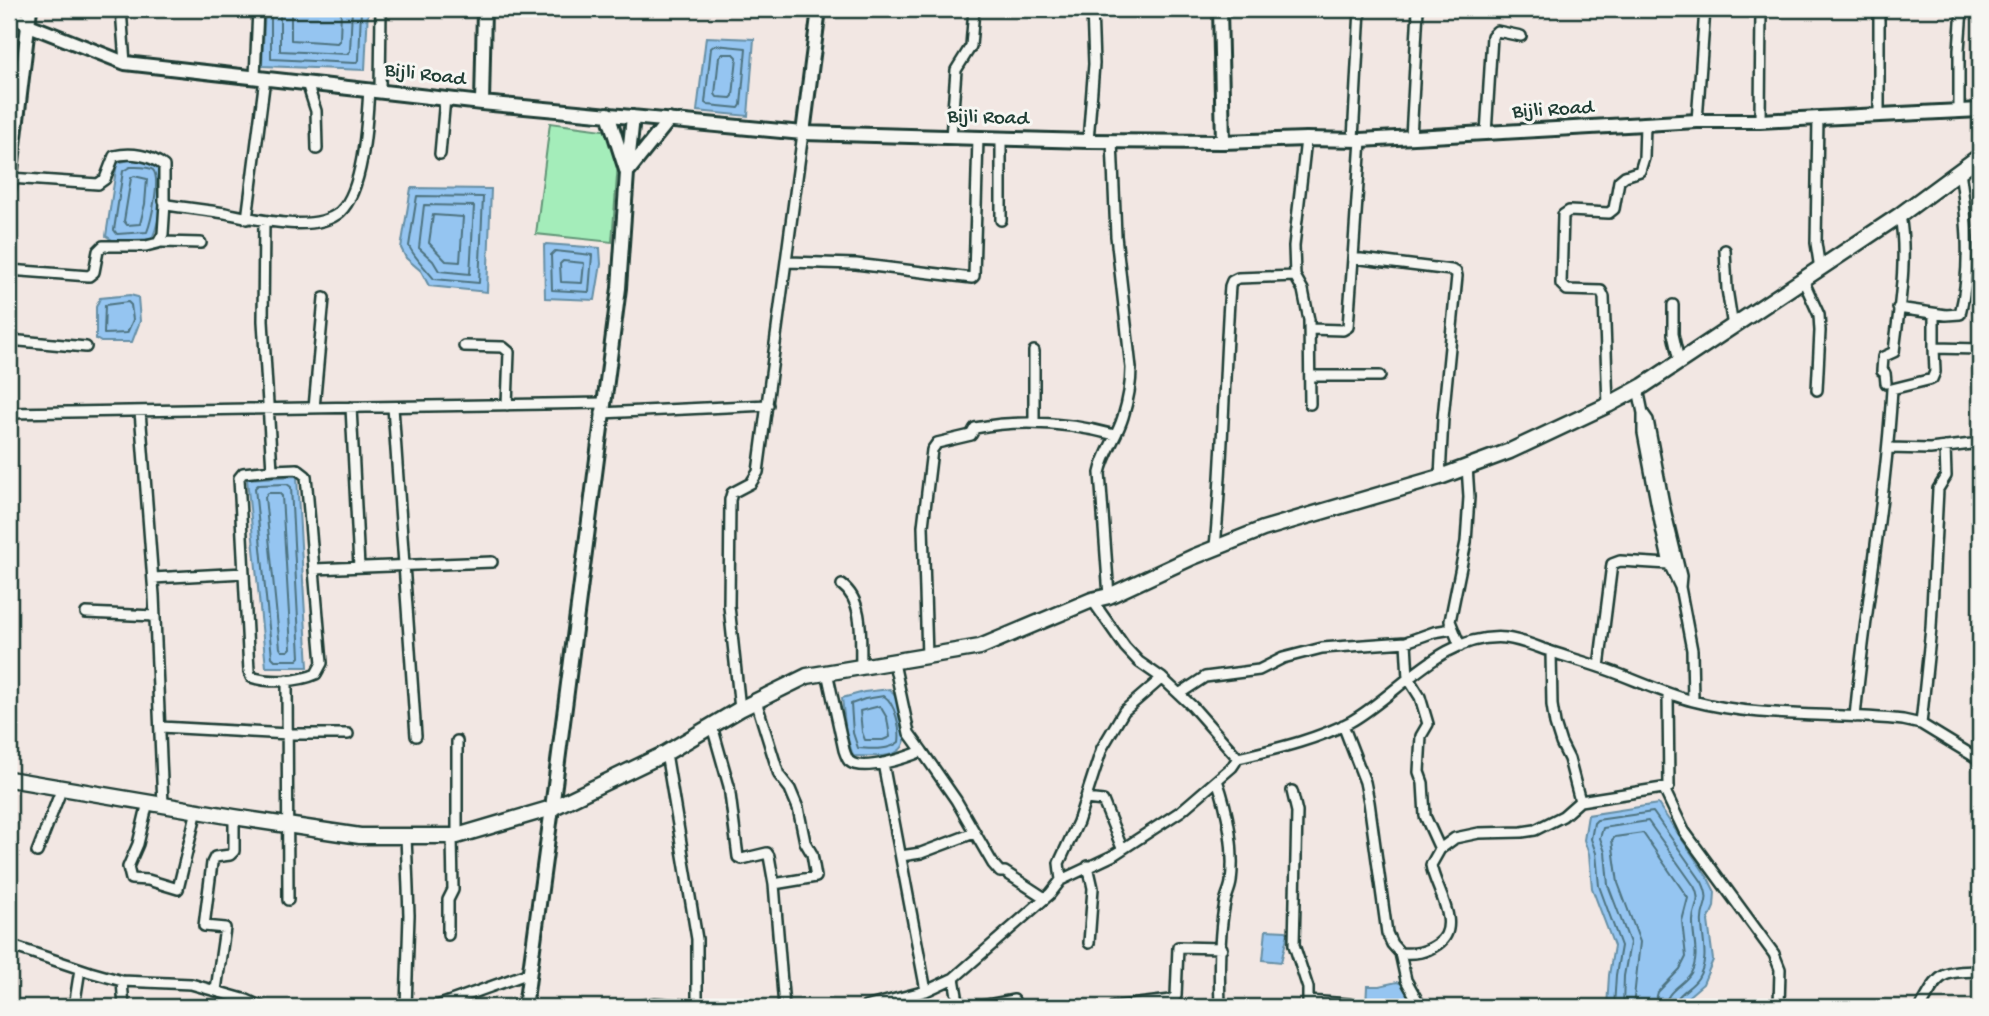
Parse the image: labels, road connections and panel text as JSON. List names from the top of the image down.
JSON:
{
  "streets": {
    "street": ["Bijli Road"]
  }
}
